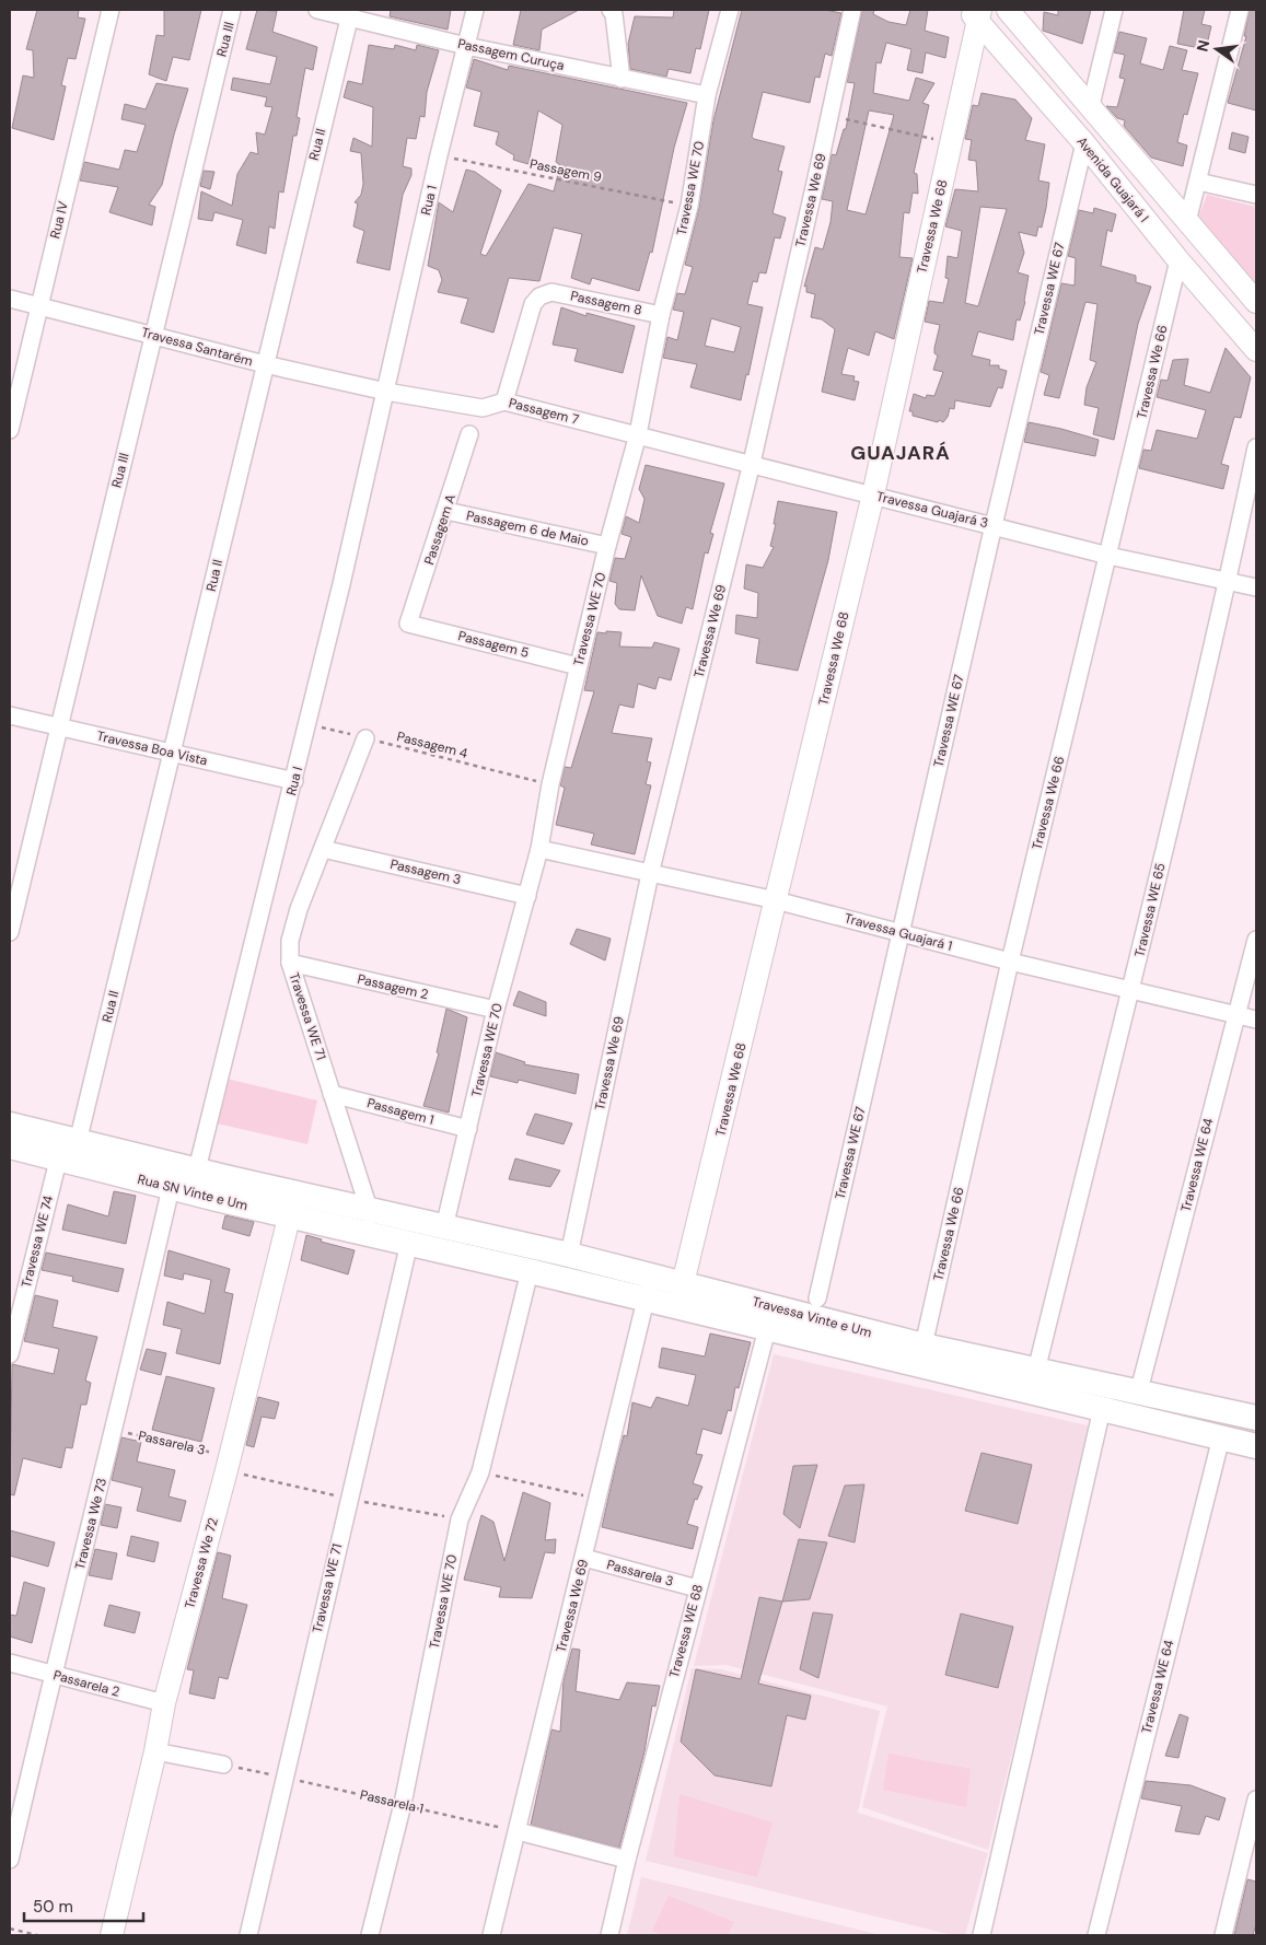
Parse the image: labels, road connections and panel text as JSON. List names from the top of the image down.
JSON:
{
  "streets": {
    "main road": [
      "Avenida Guajará I",
      "Travessa We 68",
      "Rua SN Vinte e Um",
      "Travessa Vinte e Um",
      "Travessa We 72"
    ],
    "street": [
      "Rua III",
      "Passagem Curuça",
      "Rua II",
      "Travessa WE 70",
      "Rua 1",
      "Travessa We 69",
      "Rua IV",
      "Travessa WE 67",
      "Passagem 8",
      "Travessa Santarém",
      "Travessa We 66",
      "Passagem 7",
      "Travessa Guajará 3",
      "Passagem 6 de Maio",
      "Passagem A",
      "Passagem 5",
      "Travessa Boa Vista",
      "Rua I",
      "Passagem 3",
      "Travessa WE 65",
      "Travessa Guajará 1",
      "Passagem 2",
      "Travessa WE 71",
      "Passagem 1",
      "Travessa WE 64",
      "Travessa WE 74",
      "Passarela 3",
      "Travessa We 73",
      "Travessa WE 68",
      "Passarela 2"
    ],
    "path": ["Passagem 9", "Passagem 4", "Passarela 1"]
  },
  "crossings": [
    ["Rua III", "Travessa Santarém"],
    ["Rua III", "Travessa Boa Vista"],
    ["Passagem Curuça", "Rua II"],
    ["Passagem Curuça", "Travessa WE 70"],
    ["Passagem Curuça", "Rua 1"],
    ["Rua II", "Travessa Santarém"],
    ["Rua II", "Travessa Boa Vista"],
    ["Rua II", "Rua SN Vinte e Um"],
    ["Passagem 9", "Travessa WE 70"],
    ["Passagem 9", "Rua 1"],
    ["Avenida Guajará I", "Travessa We 68"],
    ["Avenida Guajará I", "Travessa WE 67"],
    ["Avenida Guajará I", "Travessa We 66"],
    ["Travessa WE 70", "Passagem 8"],
    ["Travessa WE 70", "Passagem 7"],
    ["Travessa WE 70", "Travessa Guajará 3"],
    ["Travessa WE 70", "Passagem 6 de Maio"],
    ["Travessa WE 70", "Passagem 5"],
    ["Travessa WE 70", "Passagem 4"],
    ["Travessa WE 70", "Passagem 3"],
    ["Travessa WE 70", "Travessa Guajará 1"],
    ["Travessa WE 70", "Passagem 2"],
    ["Travessa WE 70", "Passagem 1"],
    ["Travessa WE 70", "Travessa Vinte e Um"],
    ["Travessa WE 70", "Passarela 1"],
    ["Rua 1", "Travessa Santarém"],
    ["Rua 1", "Passagem 7"],
    ["Rua 1", "Rua I"],
    ["Travessa We 69", "Travessa Guajará 3"],
    ["Travessa We 69", "Travessa Guajará 1"],
    ["Travessa We 69", "Travessa Vinte e Um"],
    ["Travessa We 69", "Passarela 3"],
    ["Travessa We 69", "Passarela 1"],
    ["Rua IV", "Travessa Santarém"],
    ["Travessa We 68", "Travessa Guajará 3"],
    ["Travessa We 68", "Travessa Guajará 1"],
    ["Travessa We 68", "Travessa Vinte e Um"],
    ["Travessa WE 67", "Travessa Guajará 3"],
    ["Travessa WE 67", "Travessa Guajará 1"],
    ["Passagem 8", "Passagem 7"],
    ["Travessa Santarém", "Passagem 7"],
    ["Travessa Santarém", "Rua I"],
    ["Travessa We 66", "Travessa Guajará 3"],
    ["Travessa We 66", "Travessa Guajará 1"],
    ["Travessa We 66", "Travessa Vinte e Um"],
    ["Passagem 7", "Travessa Guajará 3"],
    ["Passagem 7", "Rua I"],
    ["Travessa Guajará 3", "Travessa WE 65"],
    ["Passagem 6 de Maio", "Passagem A"],
    ["Passagem A", "Passagem 5"],
    ["Passagem 4", "Rua I"],
    ["Passagem 4", "Travessa WE 71"],
    ["Travessa Boa Vista", "Rua I"],
    ["Rua I", "Rua SN Vinte e Um"],
    ["Passagem 3", "Travessa WE 71"],
    ["Travessa WE 65", "Travessa Guajará 1"],
    ["Travessa WE 65", "Travessa Vinte e Um"],
    ["Travessa Guajará 1", "Travessa WE 64"],
    ["Passagem 2", "Travessa WE 71"],
    ["Travessa WE 71", "Passagem 1"],
    ["Travessa WE 71", "Rua SN Vinte e Um"],
    ["Travessa WE 71", "Travessa Vinte e Um"],
    ["Travessa WE 71", "Passarela 1"],
    ["Travessa WE 64", "Travessa Vinte e Um"],
    ["Rua SN Vinte e Um", "Travessa WE 74"],
    ["Rua SN Vinte e Um", "Travessa Vinte e Um"],
    ["Rua SN Vinte e Um", "Travessa We 73"],
    ["Rua SN Vinte e Um", "Travessa We 72"],
    ["Travessa Vinte e Um", "Travessa WE 68"],
    ["Passarela 3", "Travessa We 73"],
    ["Passarela 3", "Travessa We 72"],
    ["Passarela 3", "Travessa WE 68"],
    ["Travessa We 73", "Passarela 2"],
    ["Travessa We 72", "Passarela 2"]
  ],
  "districts": ["GUAJARÁ"],
  "scale_bar": "50 m",
  "north": "left"
}
